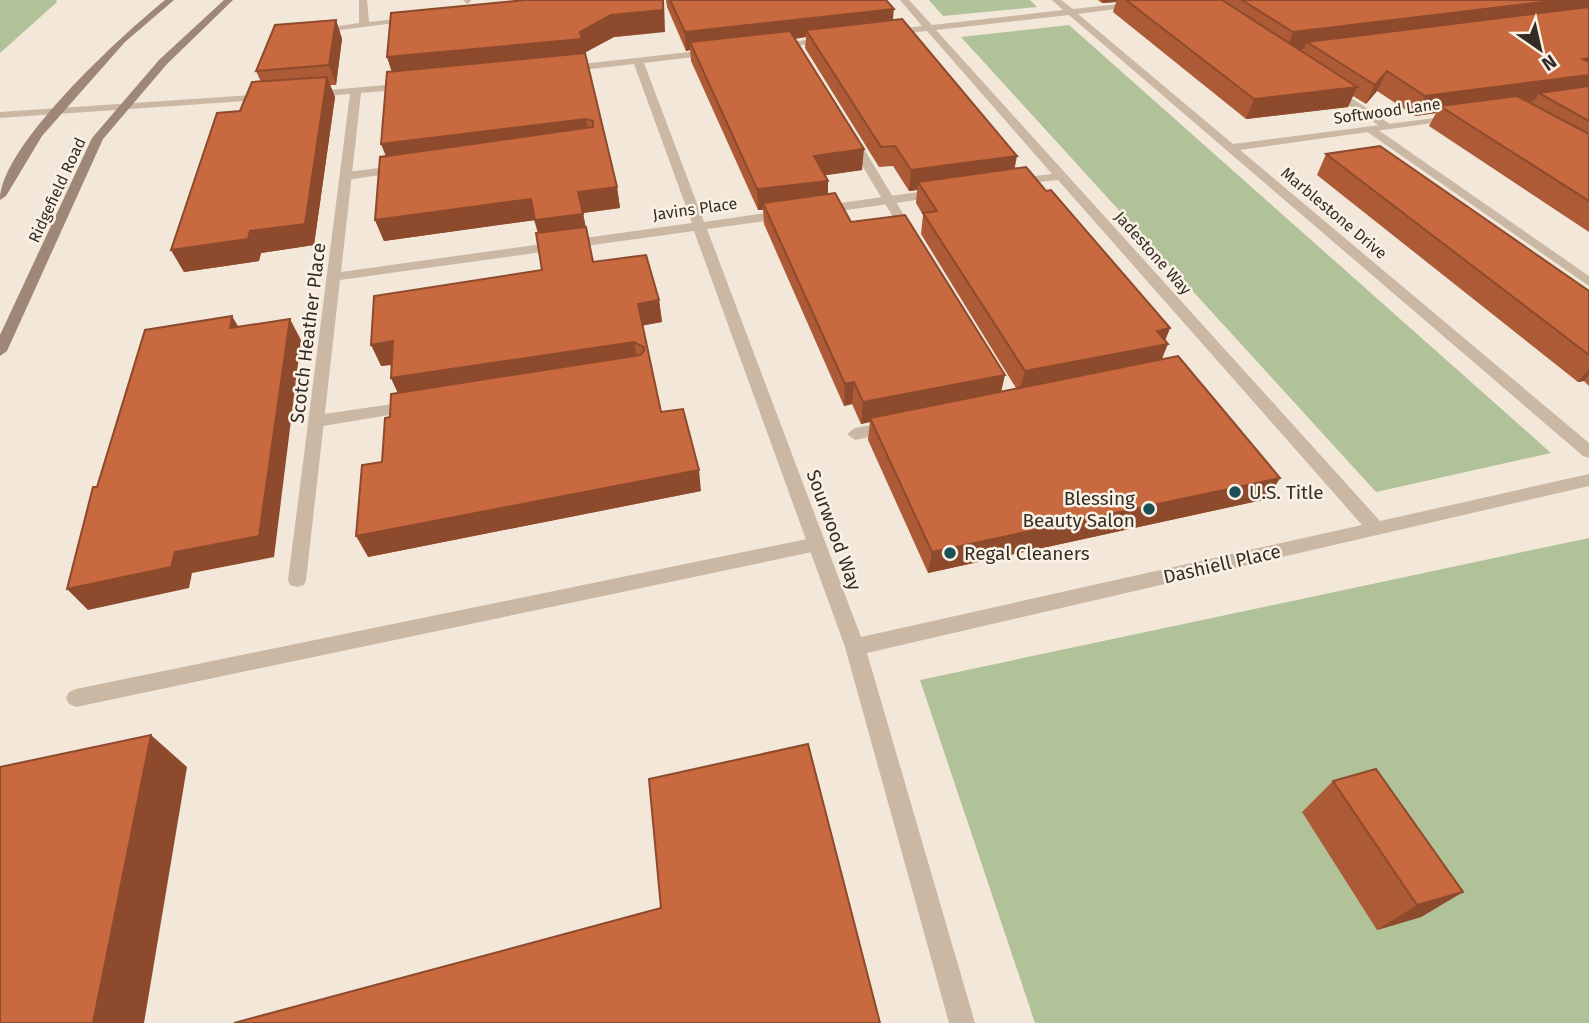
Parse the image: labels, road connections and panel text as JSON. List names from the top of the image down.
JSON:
{
  "streets": {
    "main road": ["Ridgefield Road"],
    "street": [
      "Softwood Lane",
      "Javins Place",
      "Marblestone Drive",
      "Jadestone Way",
      "Scotch Heather Place",
      "Sourwood Way",
      "Dashiell Place"
    ]
  },
  "crossings": [
    ["Softwood Lane", "Marblestone Drive"],
    ["Javins Place", "Scotch Heather Place"],
    ["Javins Place", "Sourwood Way"],
    ["Jadestone Way", "Dashiell Place"],
    ["Sourwood Way", "Dashiell Place"]
  ],
  "places": ["U.S. Title", "Blessing Beauty Salon", "Regal Cleaners"],
  "north": "bottom right"
}
